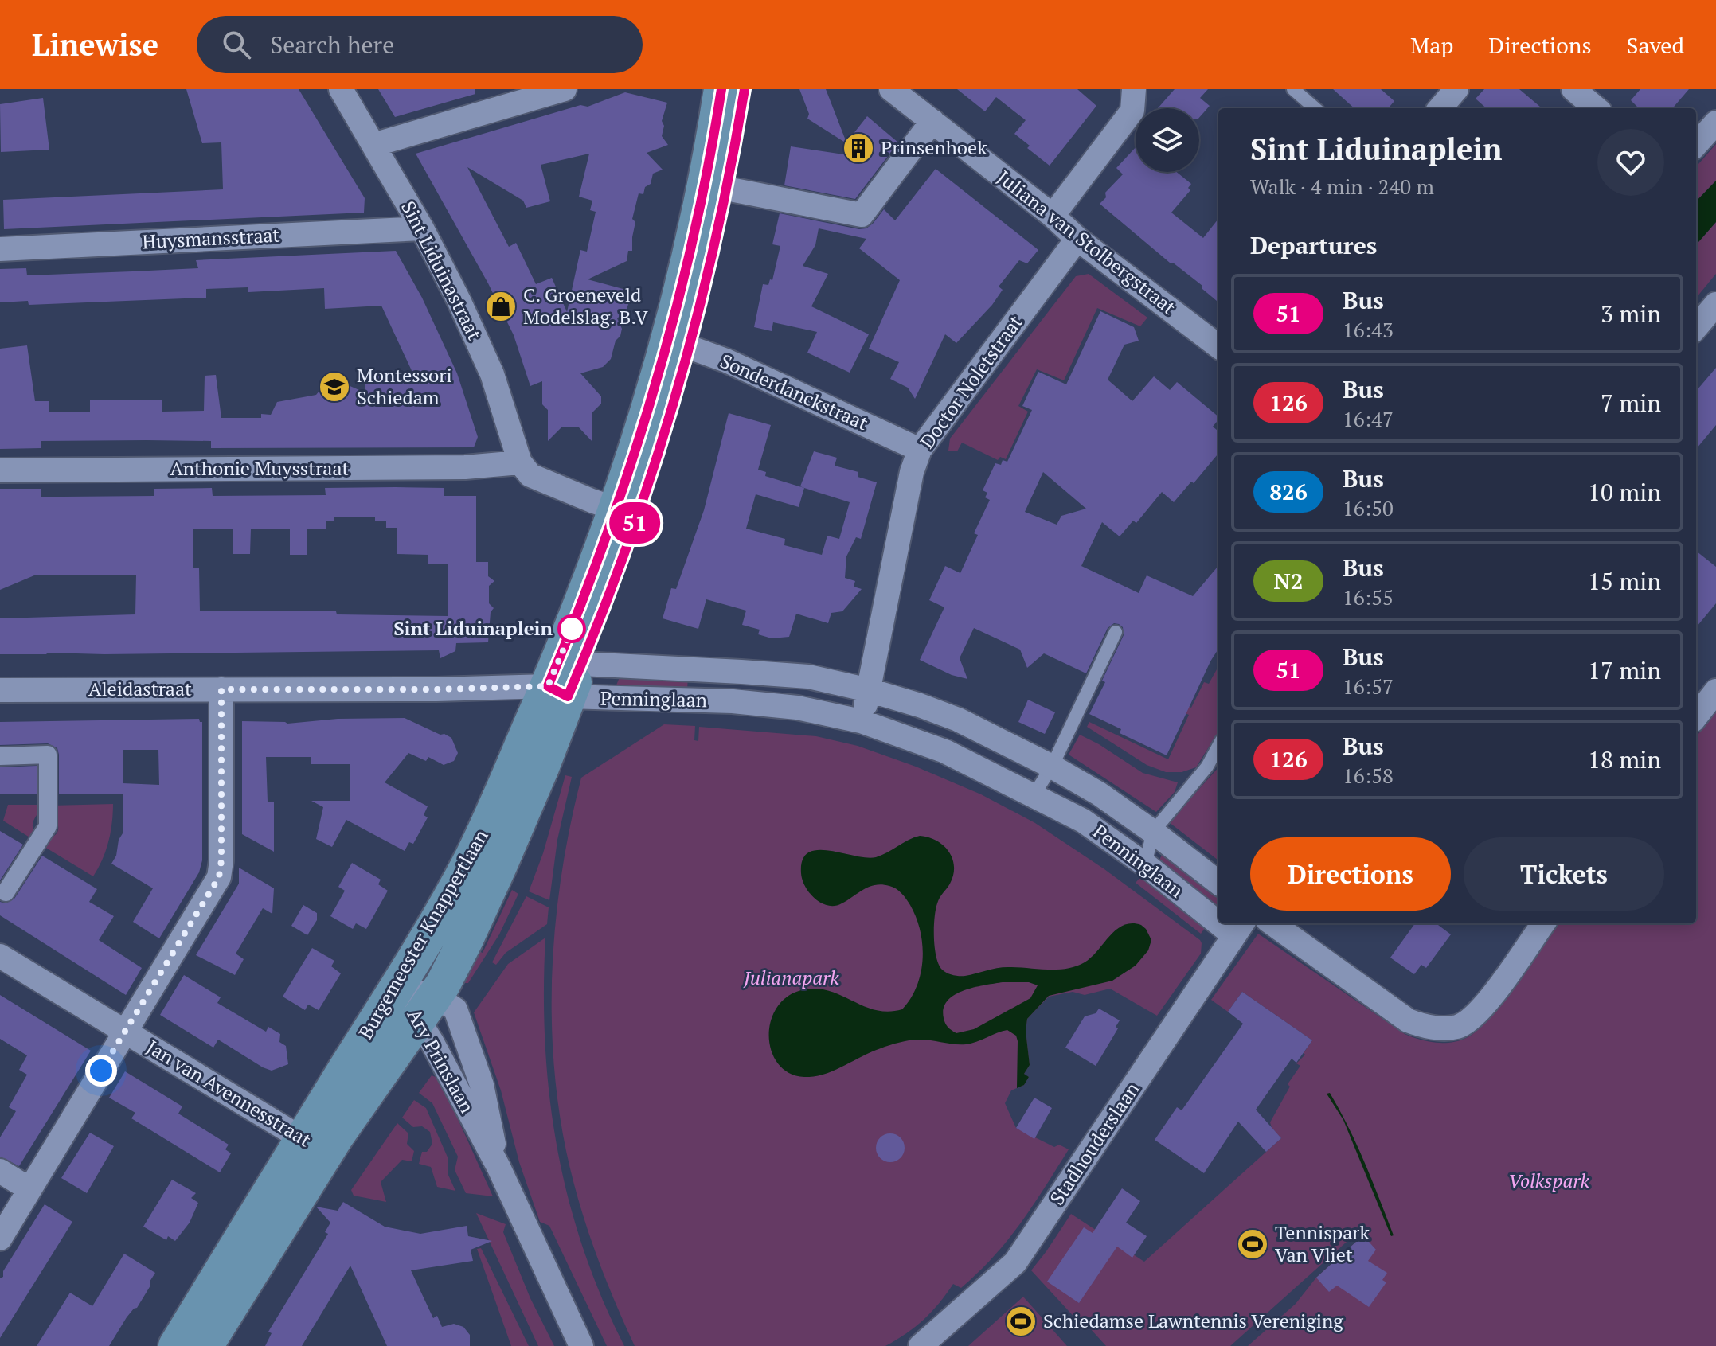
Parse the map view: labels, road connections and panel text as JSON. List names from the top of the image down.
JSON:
{
  "streets": {
    "main road": ["Burgemeester Knappertlaan"],
    "street": [
      "Huysmansstraat",
      "Juliana van Stolbergstraat",
      "Sint Liduinastraat",
      "Doctor Noletstraat",
      "Sonderdanckstraat",
      "Anthonie Muysstraat",
      "Aleidastraat",
      "Penninglaan",
      "Ary Prinslaan",
      "Jan van Avennesstraat",
      "Stadhouderslaan"
    ]
  },
  "crossings": [
    ["Huysmansstraat", "Sint Liduinastraat"],
    ["Juliana van Stolbergstraat", "Doctor Noletstraat"],
    ["Sint Liduinastraat", "Anthonie Muysstraat"],
    ["Doctor Noletstraat", "Sonderdanckstraat"],
    ["Doctor Noletstraat", "Penninglaan"],
    ["Sonderdanckstraat", "Burgemeester Knappertlaan"],
    ["Aleidastraat", "Penninglaan"],
    ["Aleidastraat", "Burgemeester Knappertlaan"],
    ["Penninglaan", "Burgemeester Knappertlaan"],
    ["Burgemeester Knappertlaan", "Ary Prinslaan"],
    ["Burgemeester Knappertlaan", "Jan van Avennesstraat"]
  ],
  "parks": ["Julianapark", "Volkspark"],
  "places": {
    "building": ["Prinsenhoek"],
    "shop": ["C. Groeneveld Modelslag. B.V"],
    "school or university": ["Montessori Schiedam"],
    "other": ["Sint Liduinaplein"],
    "sports": ["Tennispark Van Vliet", "Schiedamse Lawntennis Vereniging"]
  },
  "lines": ["bus line 51"],
  "page": {
    "header": "Linewise",
    "search": "Search here",
    "nav": ["Map", "Directions", "Saved"],
    "on_map": "51",
    "heading": [
      ["Sint Liduinaplein", "Walk · 4 min · 240 m"],
      "Departures"
    ],
    "list": [
      {
        "mark": "51",
        "name": "Bus",
        "note": "16:43",
        "value": "3 min"
      },
      {
        "mark": "126",
        "name": "Bus",
        "note": "16:47",
        "value": "7 min"
      },
      {
        "mark": "826",
        "name": "Bus",
        "note": "16:50",
        "value": "10 min"
      },
      {
        "mark": "N2",
        "name": "Bus",
        "note": "16:55",
        "value": "15 min"
      },
      {
        "mark": "51",
        "name": "Bus",
        "note": "16:57",
        "value": "17 min"
      },
      {
        "mark": "126",
        "name": "Bus",
        "note": "16:58",
        "value": "18 min"
      }
    ],
    "buttons": ["Directions", "Tickets"]
  }
}
